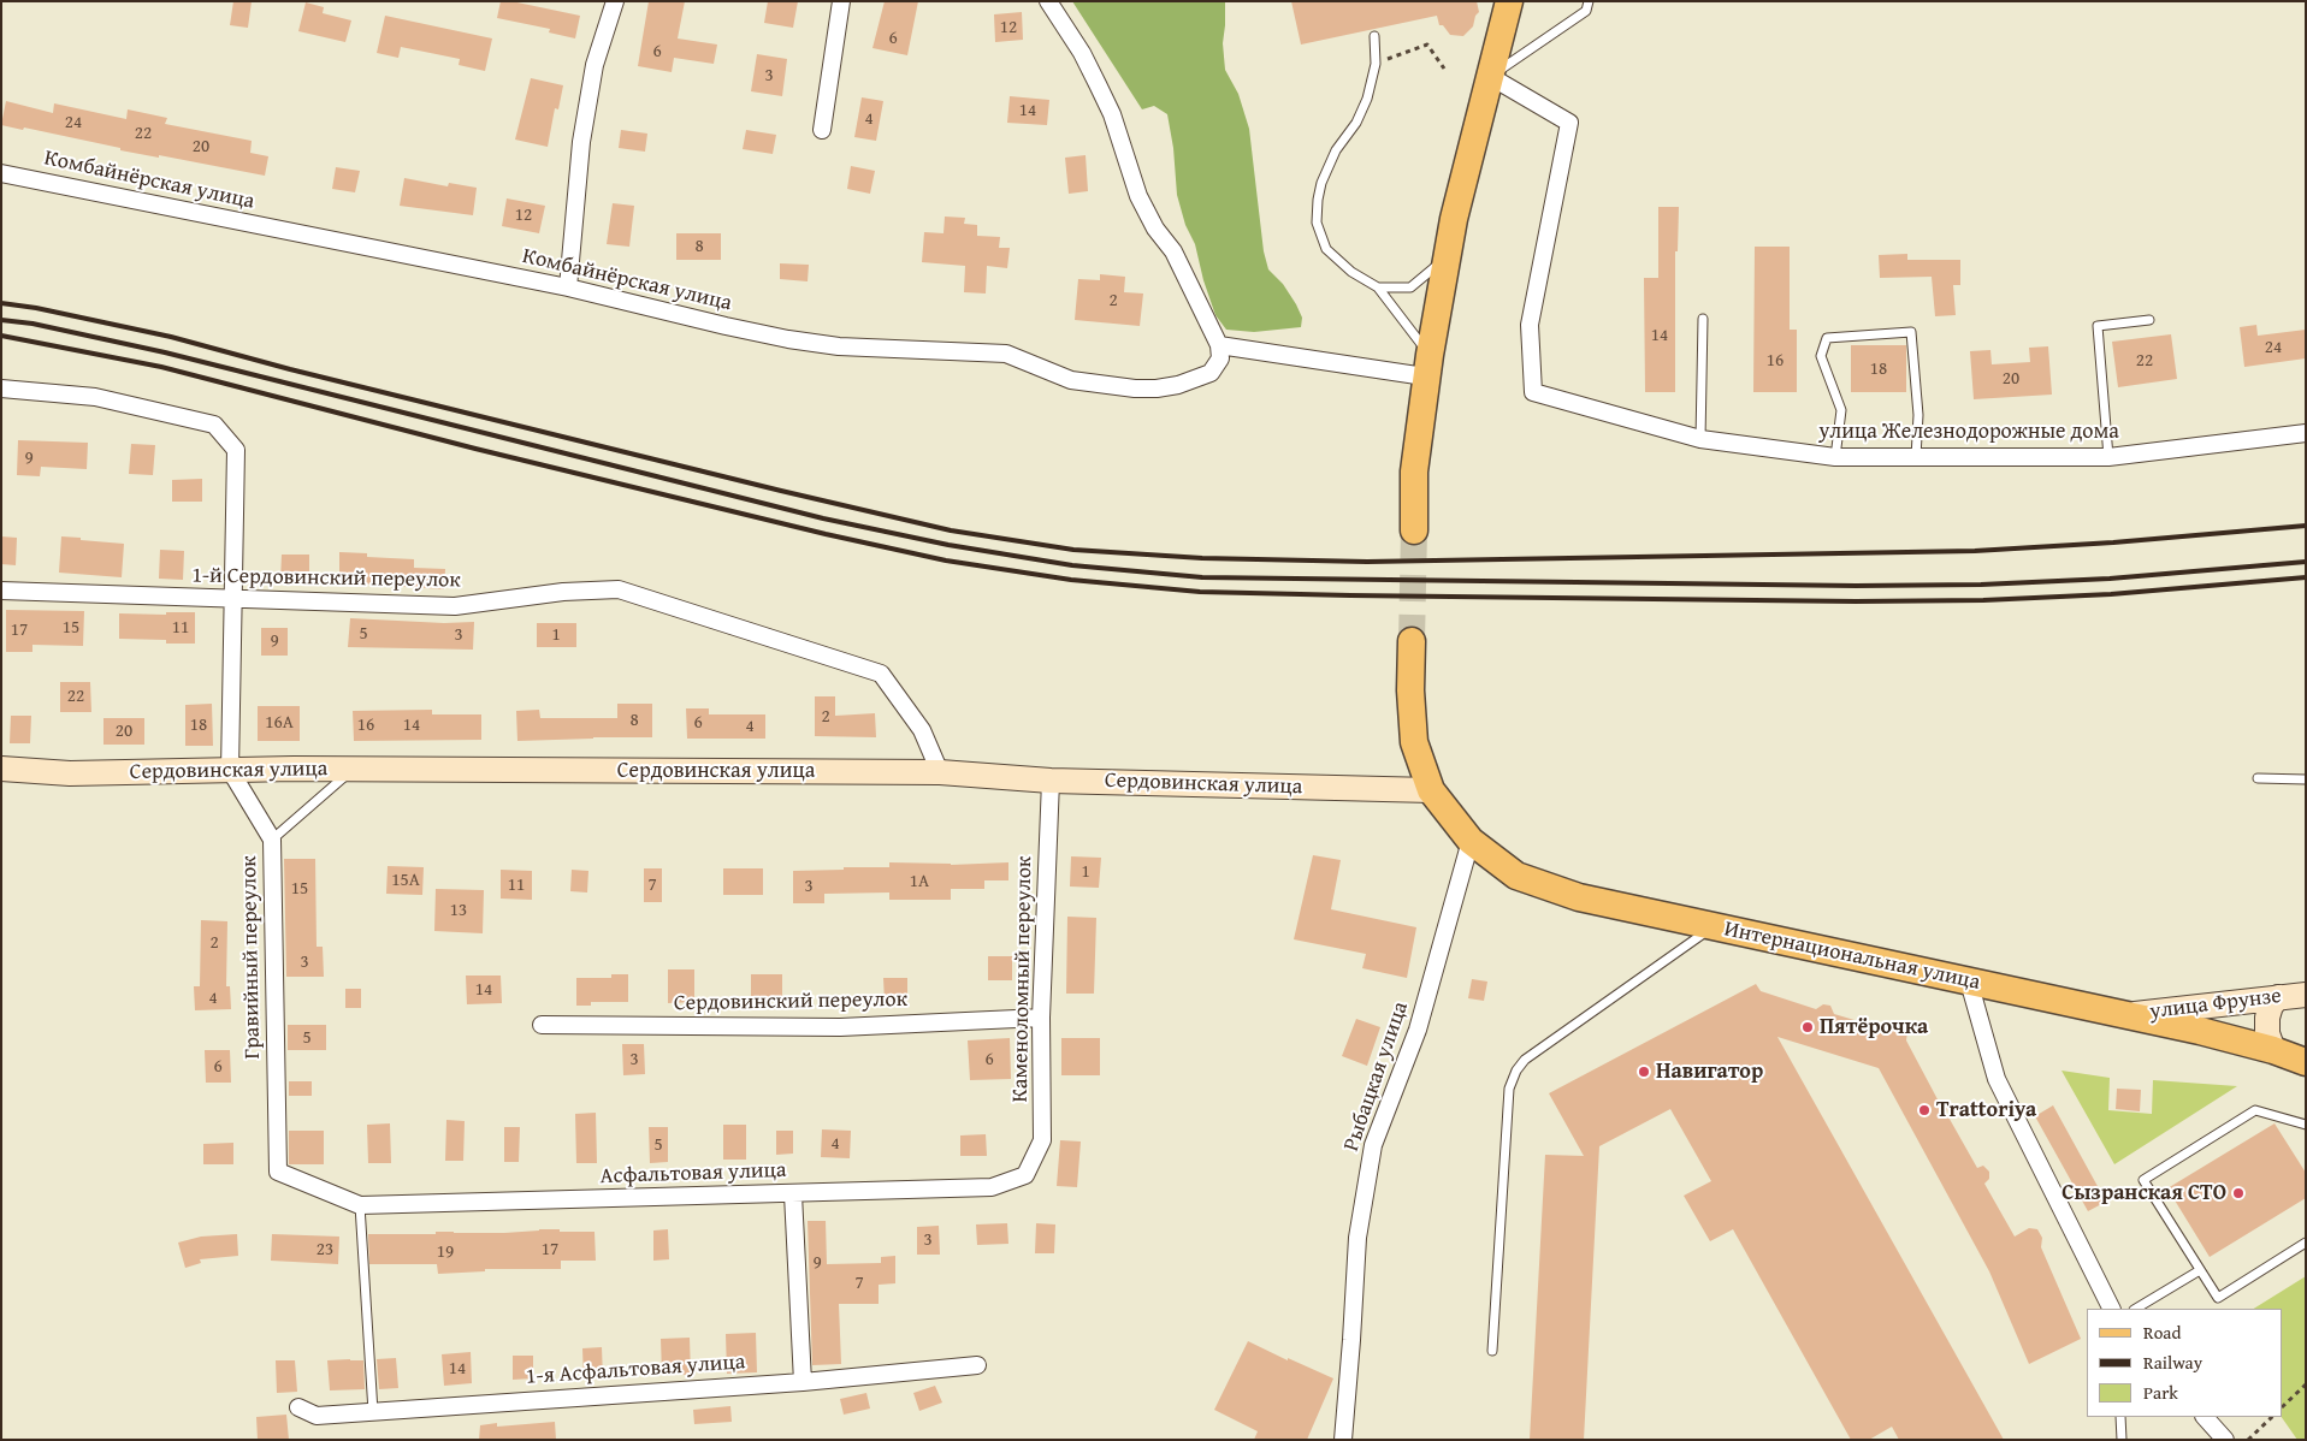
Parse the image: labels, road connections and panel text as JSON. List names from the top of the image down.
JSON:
{
  "streets": {
    "main road": ["Интернациональная улица"],
    "street": [
      "Комбайнёрская улица",
      "улица Железнодорожные дома",
      "1-й Сердовинский переулок",
      "Сердовинская улица",
      "Гравийный переулок",
      "Каменоломный переулок",
      "Сердовинский переулок",
      "улица Фрунзе",
      "Рыбацкая улица",
      "Асфальтовая улица",
      "1-я Асфальтовая улица"
    ]
  },
  "crossings": [
    ["1-й Сердовинский переулок", "Сердовинская улица"],
    ["Сердовинская улица", "Интернациональная улица"],
    ["Сердовинская улица", "Гравийный переулок"],
    ["Сердовинская улица", "Каменоломный переулок"],
    ["Интернациональная улица", "улица Фрунзе"],
    ["Интернациональная улица", "Рыбацкая улица"],
    ["Гравийный переулок", "Асфальтовая улица"],
    ["Каменоломный переулок", "Сердовинский переулок"],
    ["Каменоломный переулок", "Асфальтовая улица"]
  ],
  "places": [
    "Пятёрочка",
    "Навигатор",
    "Trattoriya",
    "Сызранская СТО"
  ],
  "house_numbers": [
    "12",
    "6",
    "6",
    "3",
    "14",
    "4",
    "24",
    "22",
    "20",
    "12",
    "8",
    "2",
    "14",
    "24",
    "16",
    "22",
    "18",
    "20",
    "9",
    "15",
    "11",
    "17",
    "5",
    "3",
    "1",
    "9",
    "22",
    "2",
    "8",
    "16А",
    "6",
    "18",
    "16",
    "14",
    "4",
    "20",
    "1",
    "15А",
    "1А",
    "11",
    "7",
    "3",
    "15",
    "13",
    "2",
    "3",
    "14",
    "4",
    "5",
    "3",
    "6",
    "6",
    "4",
    "5",
    "3",
    "23",
    "17",
    "19",
    "9",
    "7",
    "14"
  ],
  "legend": ["Road", "Railway", "Park"]
}
